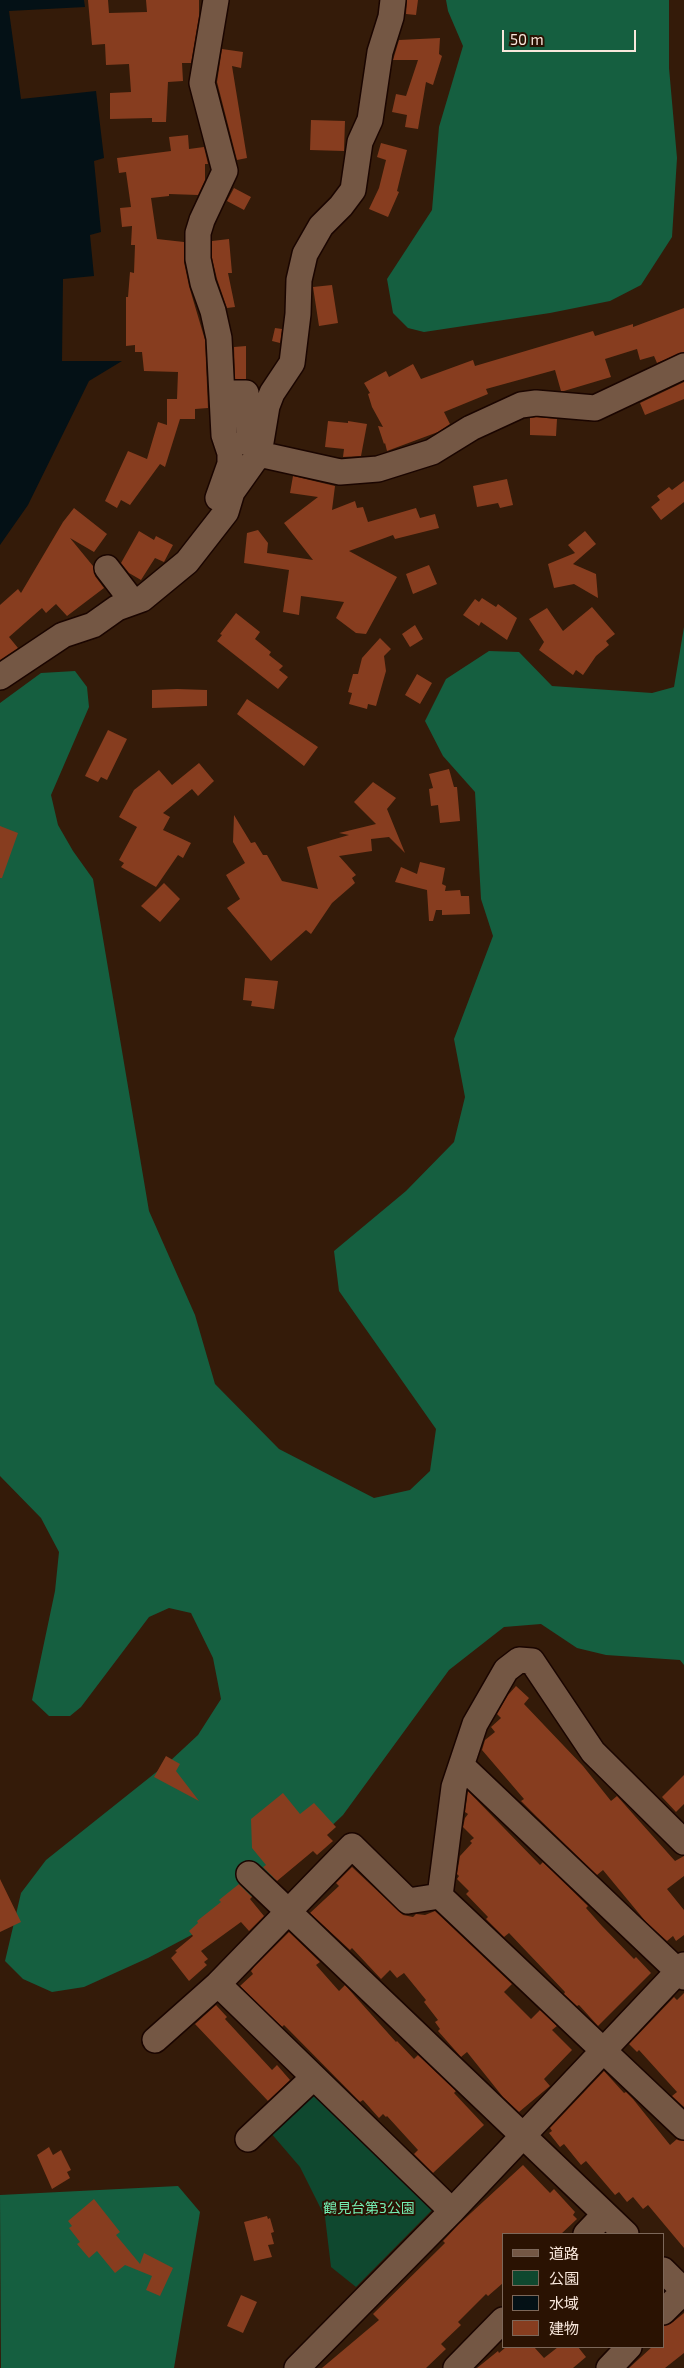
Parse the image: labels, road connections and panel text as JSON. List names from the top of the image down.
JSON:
{
  "parks": ["鶴見台第3公園"],
  "legend": [
    "道路",
    "公園",
    "水域",
    "建物"
  ],
  "scale_bar": "50 m"
}
